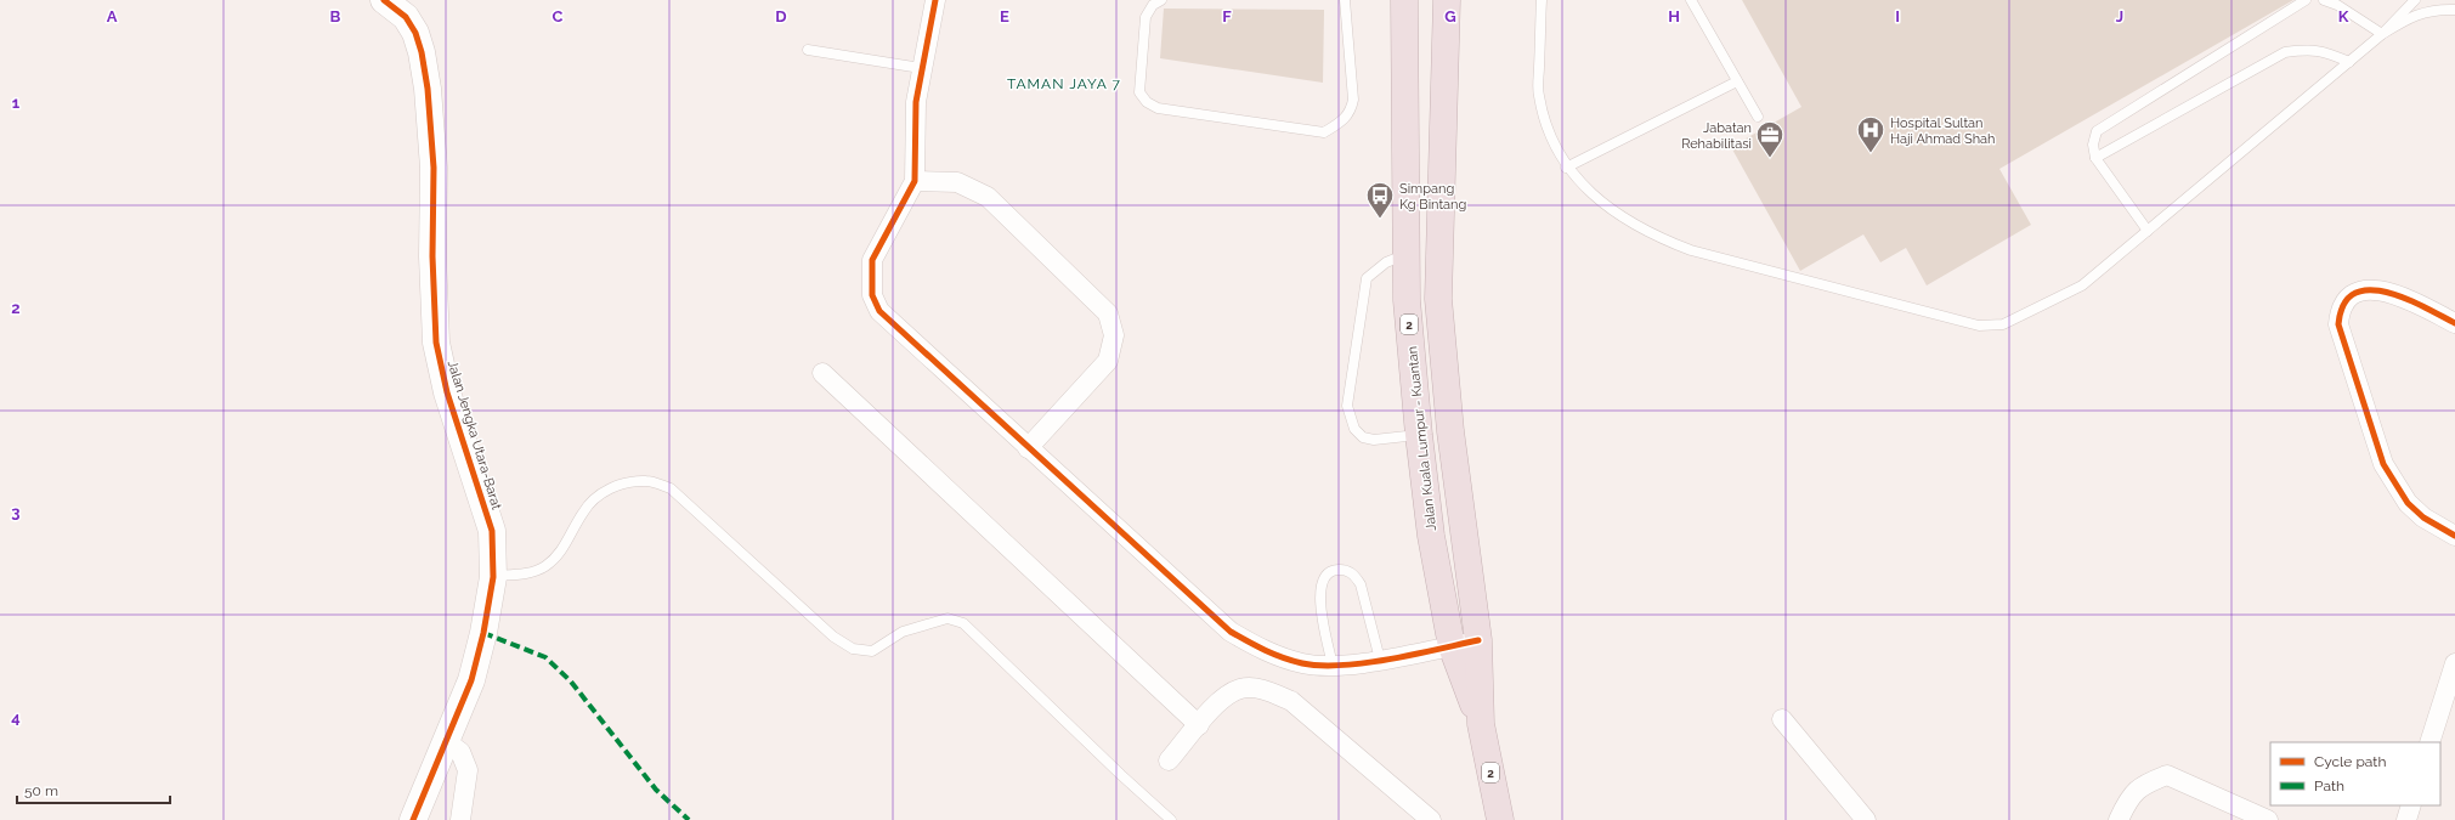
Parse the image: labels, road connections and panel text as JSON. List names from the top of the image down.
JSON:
{
  "streets": {
    "highway": ["2", "Jalan Kuala Lumpur - Kuantan"],
    "street": ["Jalan Jengka Utara-Barat"]
  },
  "districts": ["TAMAN JAYA 7"],
  "places": {
    "hospital": ["Hospital Sultan Haji Ahmad Shah"],
    "office": ["Jabatan Rehabilitasi"],
    "bus stop": ["Simpang Kg Bintang"]
  },
  "legend": ["Cycle path", "Path"],
  "scale_bar": "50 m",
  "grid": {
    "columns": [
      "A",
      "B",
      "C",
      "D",
      "E",
      "F",
      "G",
      "H",
      "I",
      "J",
      "K"
    ],
    "rows": [
      "1",
      "2",
      "3",
      "4"
    ]
  }
}
